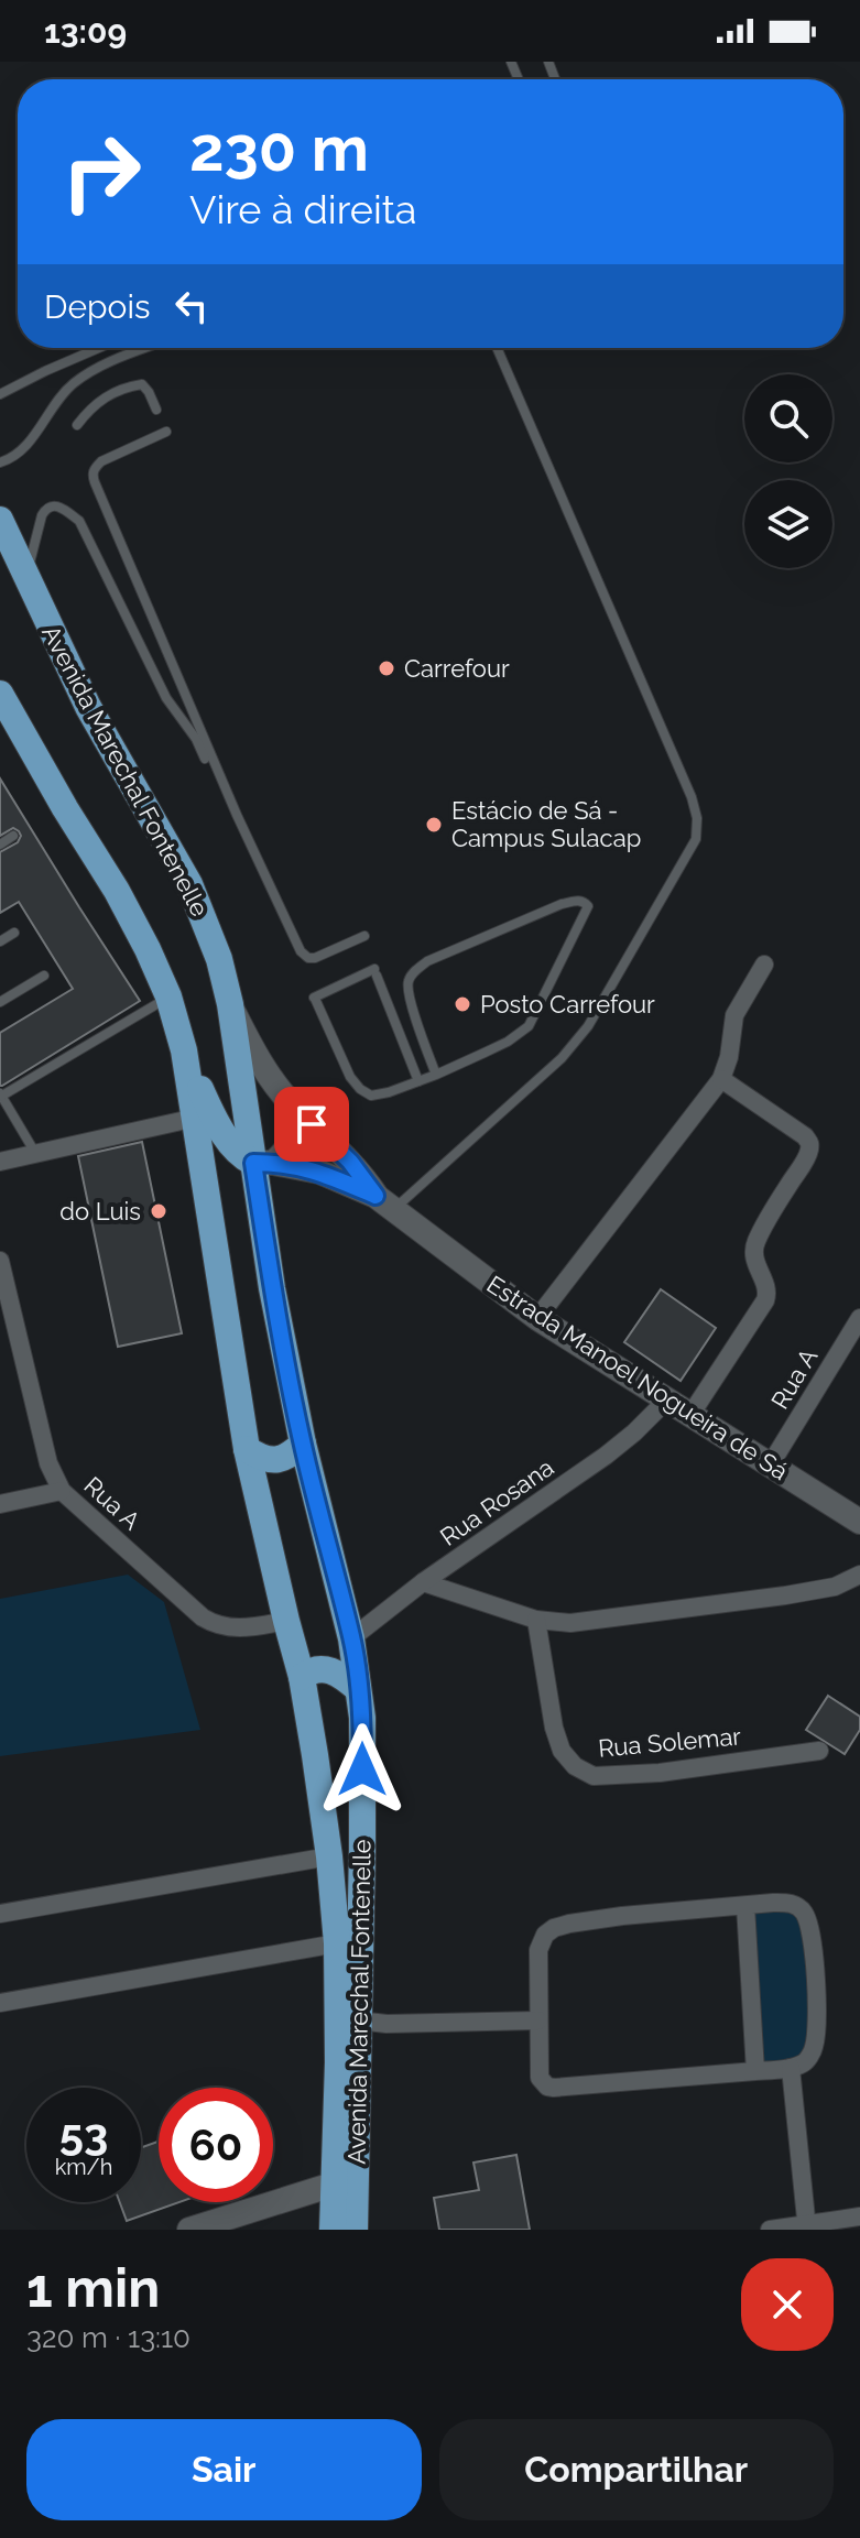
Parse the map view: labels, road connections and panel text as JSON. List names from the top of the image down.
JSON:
{
  "streets": {
    "main road": ["Avenida Marechal Fontenelle", "Estrada Manoel Nogueira de Sá"],
    "street": ["Rua A", "Rua Rosana", "Rua Solemar"]
  },
  "crossings": [
    ["Avenida Marechal Fontenelle", "Estrada Manoel Nogueira de Sá"],
    ["Avenida Marechal Fontenelle", "Rua A"],
    ["Avenida Marechal Fontenelle", "Rua Rosana"],
    ["Estrada Manoel Nogueira de Sá", "Rua A"],
    ["Estrada Manoel Nogueira de Sá", "Rua Rosana"]
  ],
  "places": [
    "Carrefour",
    "Estácio de Sá - Campus Sulacap",
    "Posto Carrefour",
    "do Luis"
  ],
  "page": {
    "status": "13:09",
    "turn": ["230 m", "Vire à direita"],
    "then": "Depois",
    "speed": "53 km/h",
    "limit": "60",
    "heading": ["1 min", "320 m · 13:10"],
    "buttons": ["Sair", "Compartilhar"]
  }
}
